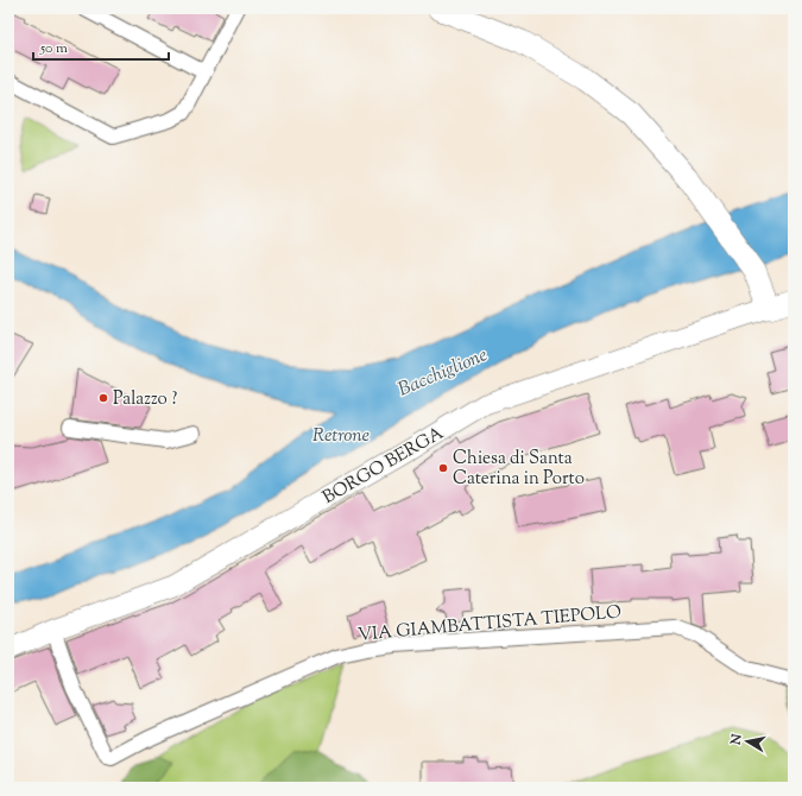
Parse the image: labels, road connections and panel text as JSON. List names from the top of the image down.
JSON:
{
  "streets": {
    "main road": ["BORGO BERGA"],
    "street": ["VIA GIAMBATTISTA TIEPOLO"]
  },
  "crossings": [
    ["BORGO BERGA", "VIA GIAMBATTISTA TIEPOLO"]
  ],
  "water": ["Bacchiglione", "Retrone"],
  "places": ["Palazzo ?", "Chiesa di Santa Caterina in Porto"],
  "scale_bar": "50 m",
  "north": "left"
}
